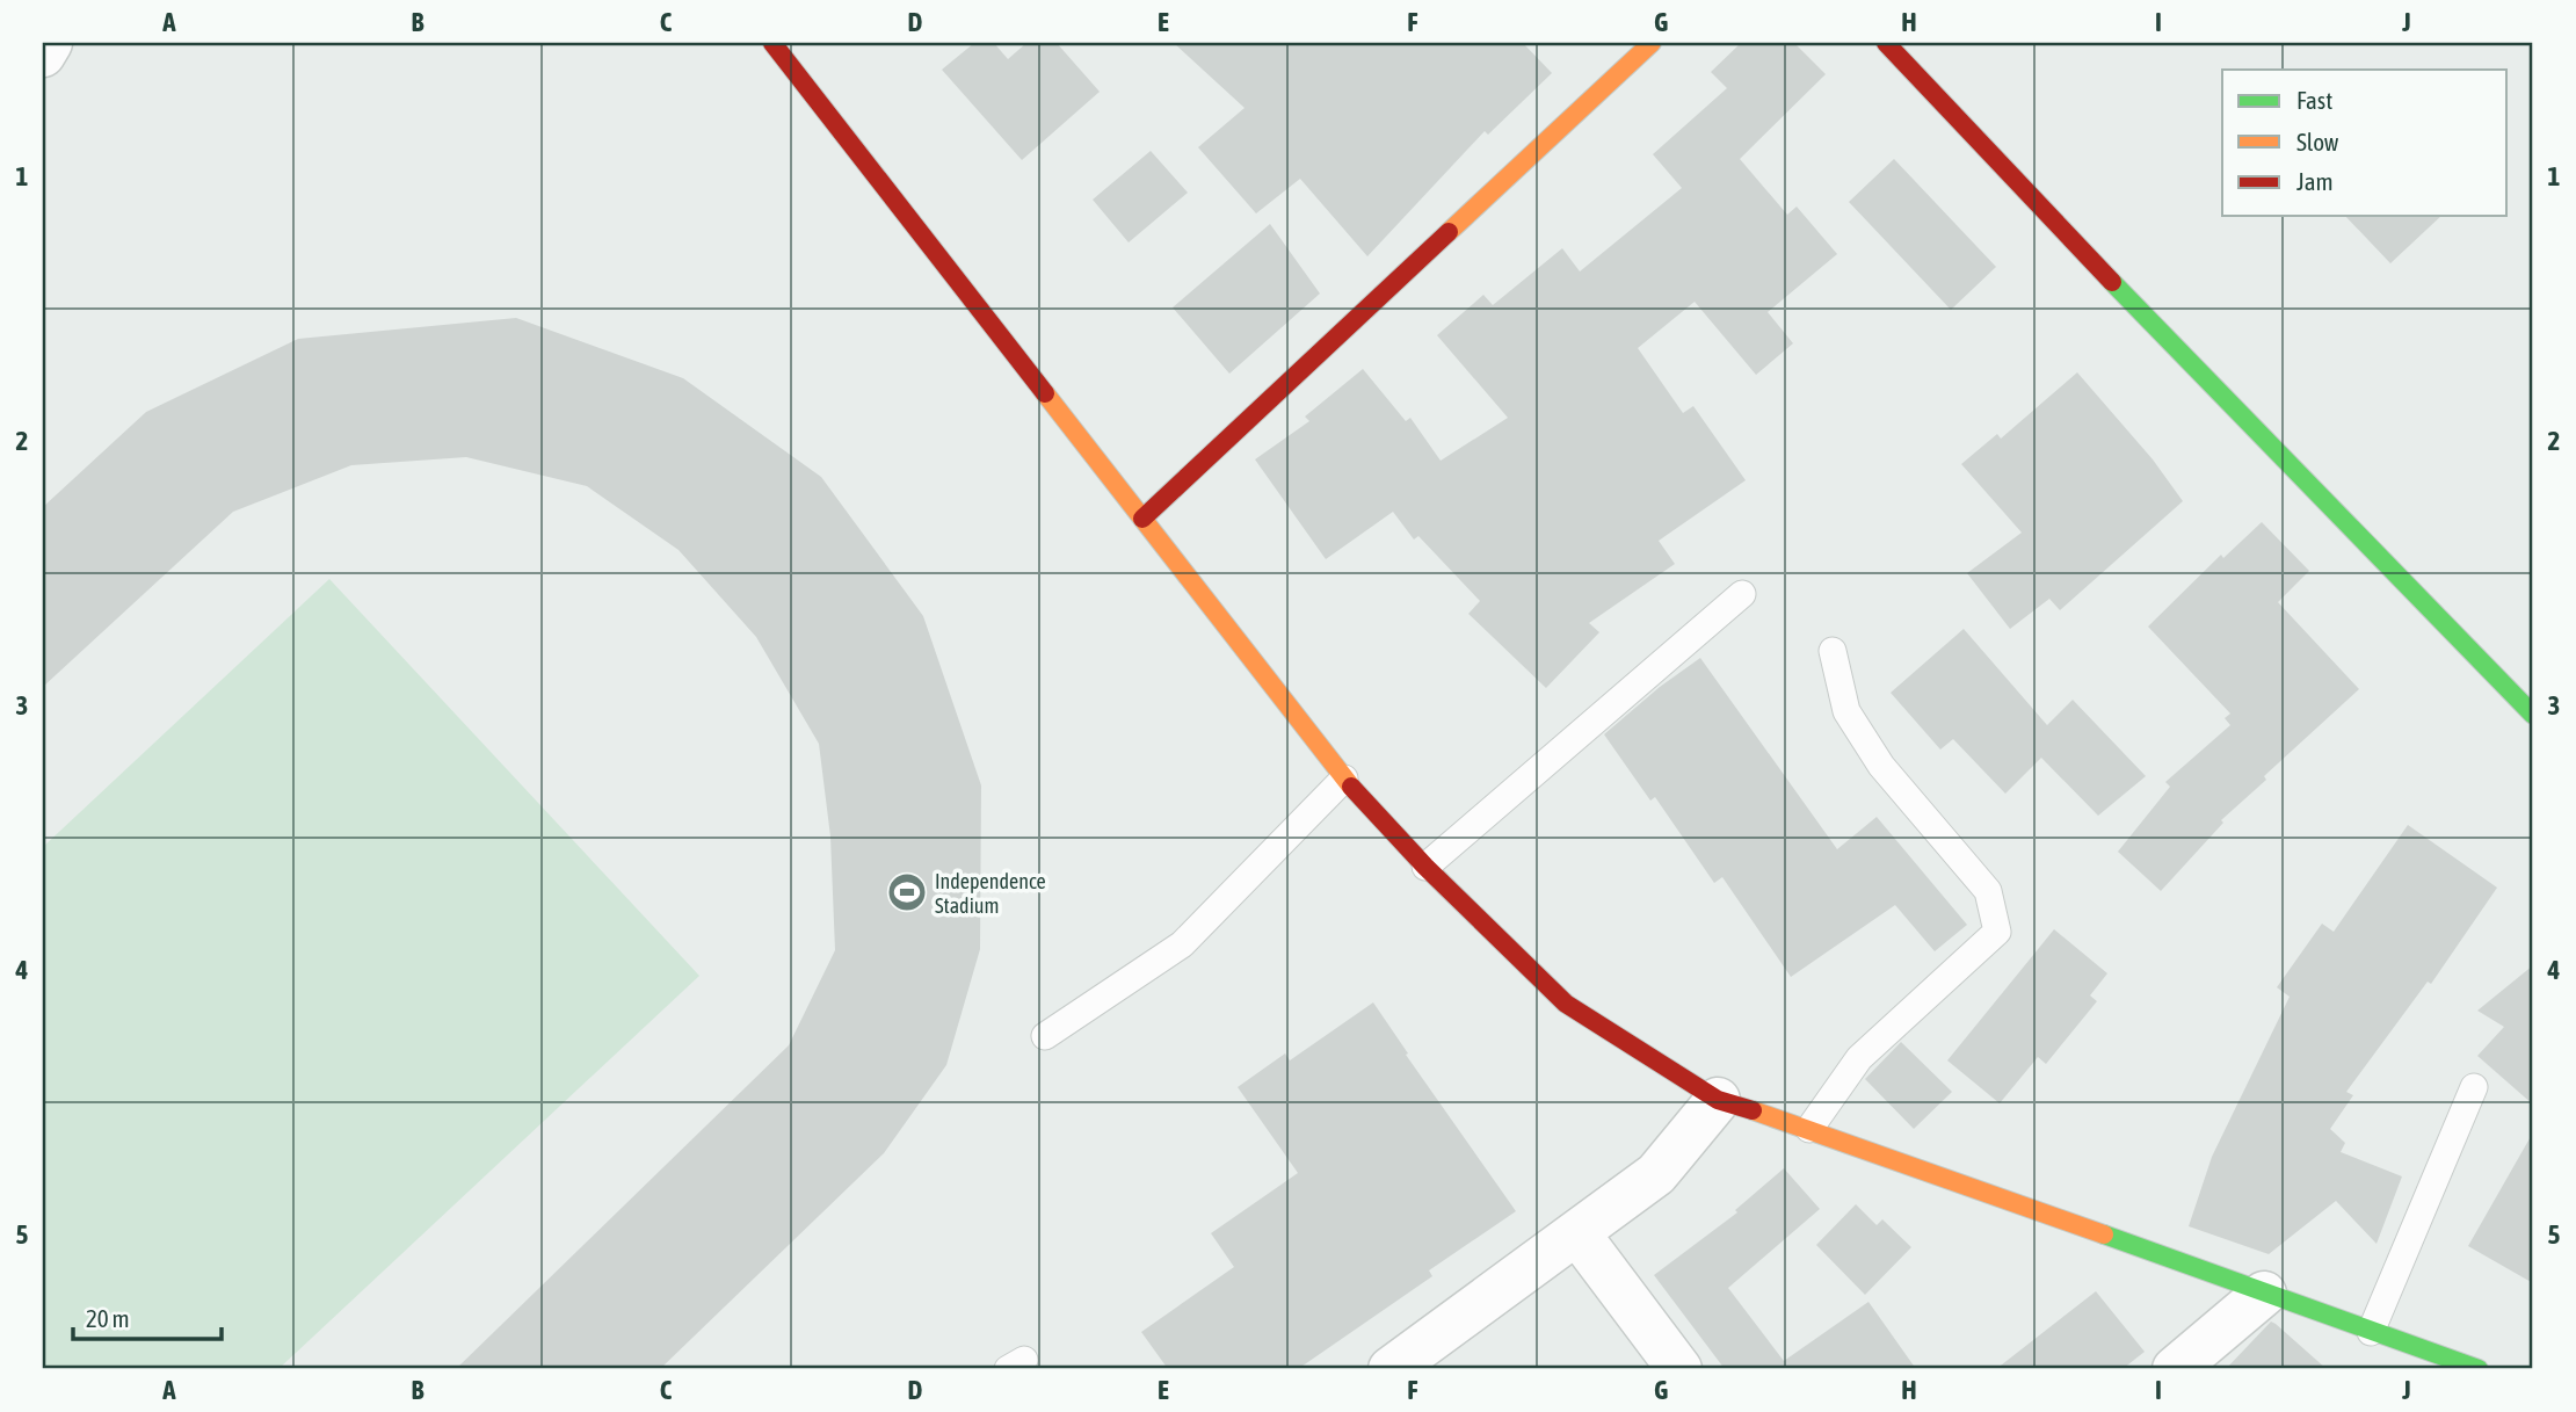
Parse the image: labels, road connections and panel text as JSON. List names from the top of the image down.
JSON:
{
  "places": {
    "sports": ["Independence Stadium"]
  },
  "legend": ["Fast", "Slow", "Jam"],
  "scale_bar": "20 m",
  "grid": {
    "columns": [
      "A",
      "B",
      "C",
      "D",
      "E",
      "F",
      "G",
      "H",
      "I",
      "J"
    ],
    "rows": [
      "1",
      "2",
      "3",
      "4",
      "5"
    ]
  }
}
